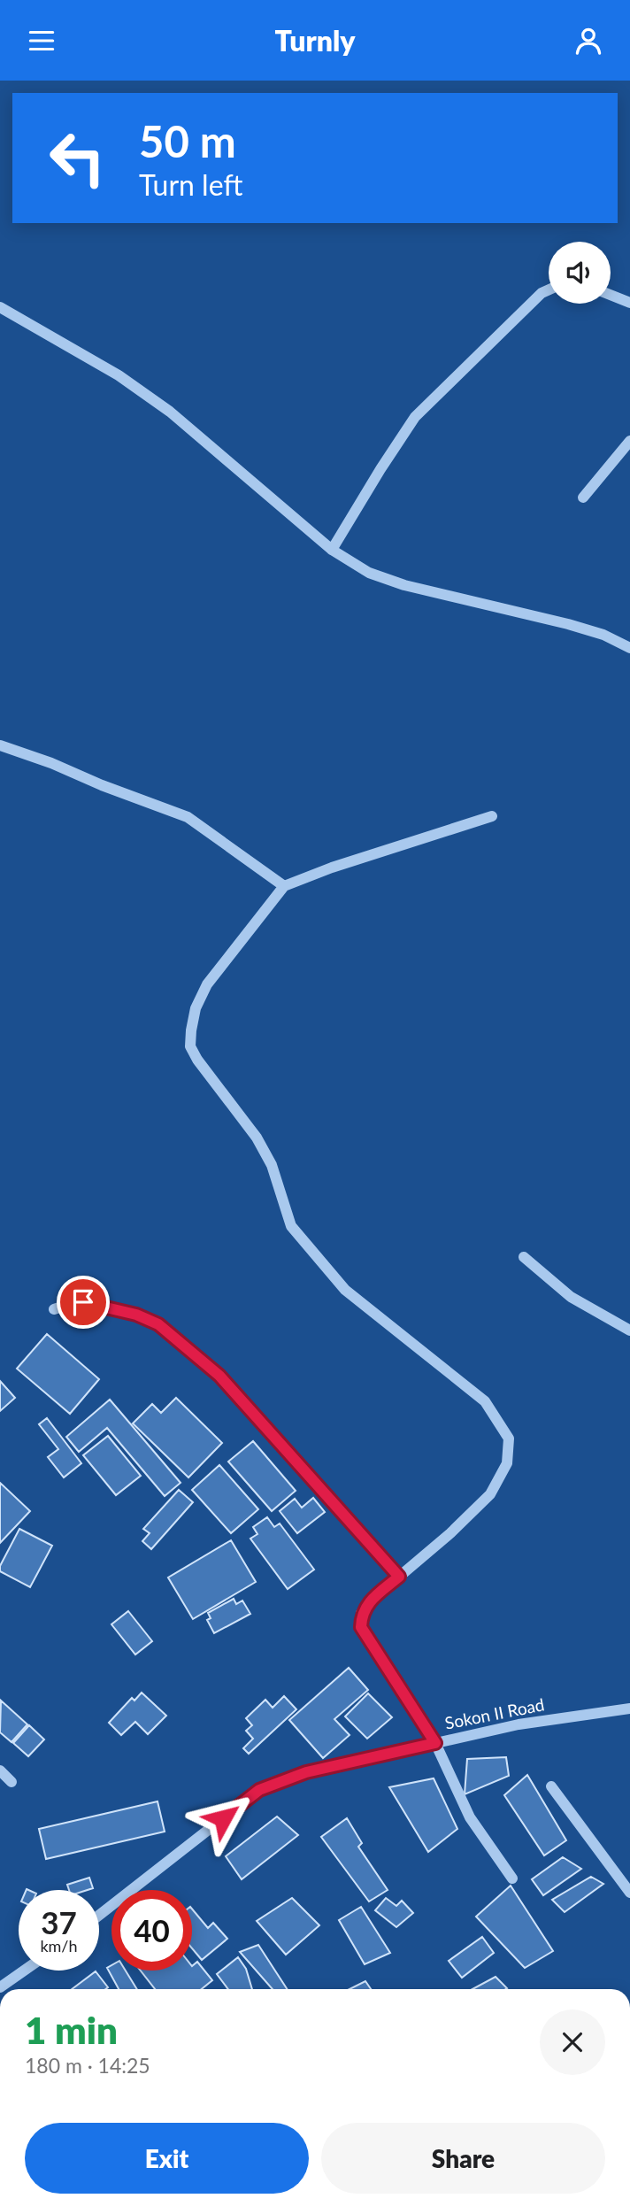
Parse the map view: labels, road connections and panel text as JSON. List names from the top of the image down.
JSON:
{
  "streets": {
    "street": ["Sokon II Road"]
  },
  "page": {
    "header": "Turnly",
    "turn": ["50 m", "Turn left"],
    "speed": "37 km/h",
    "limit": "40",
    "heading": ["1 min", "180 m · 14:25"],
    "buttons": ["Exit", "Share"]
  }
}
